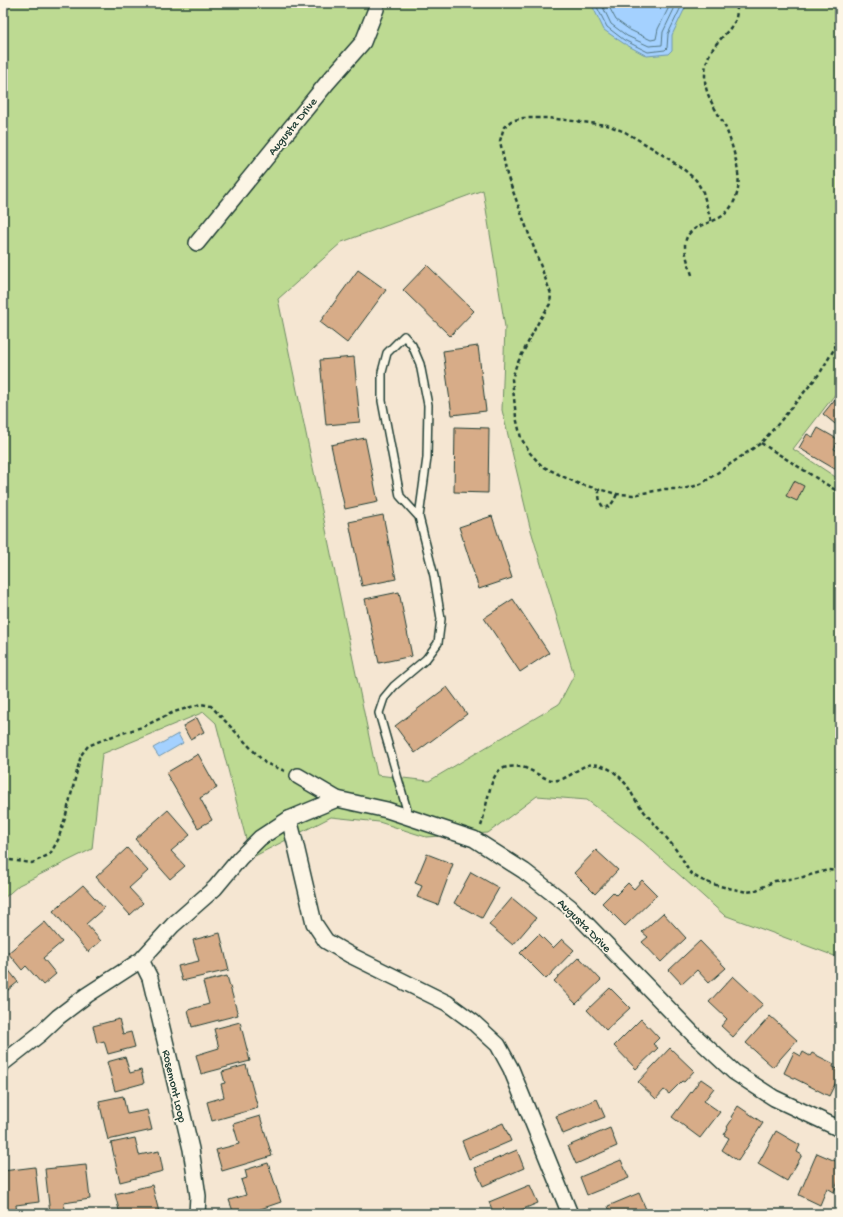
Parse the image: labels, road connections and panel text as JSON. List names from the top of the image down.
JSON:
{
  "streets": {
    "street": ["Augusta Drive", "Rosemont Loop"]
  }
}
